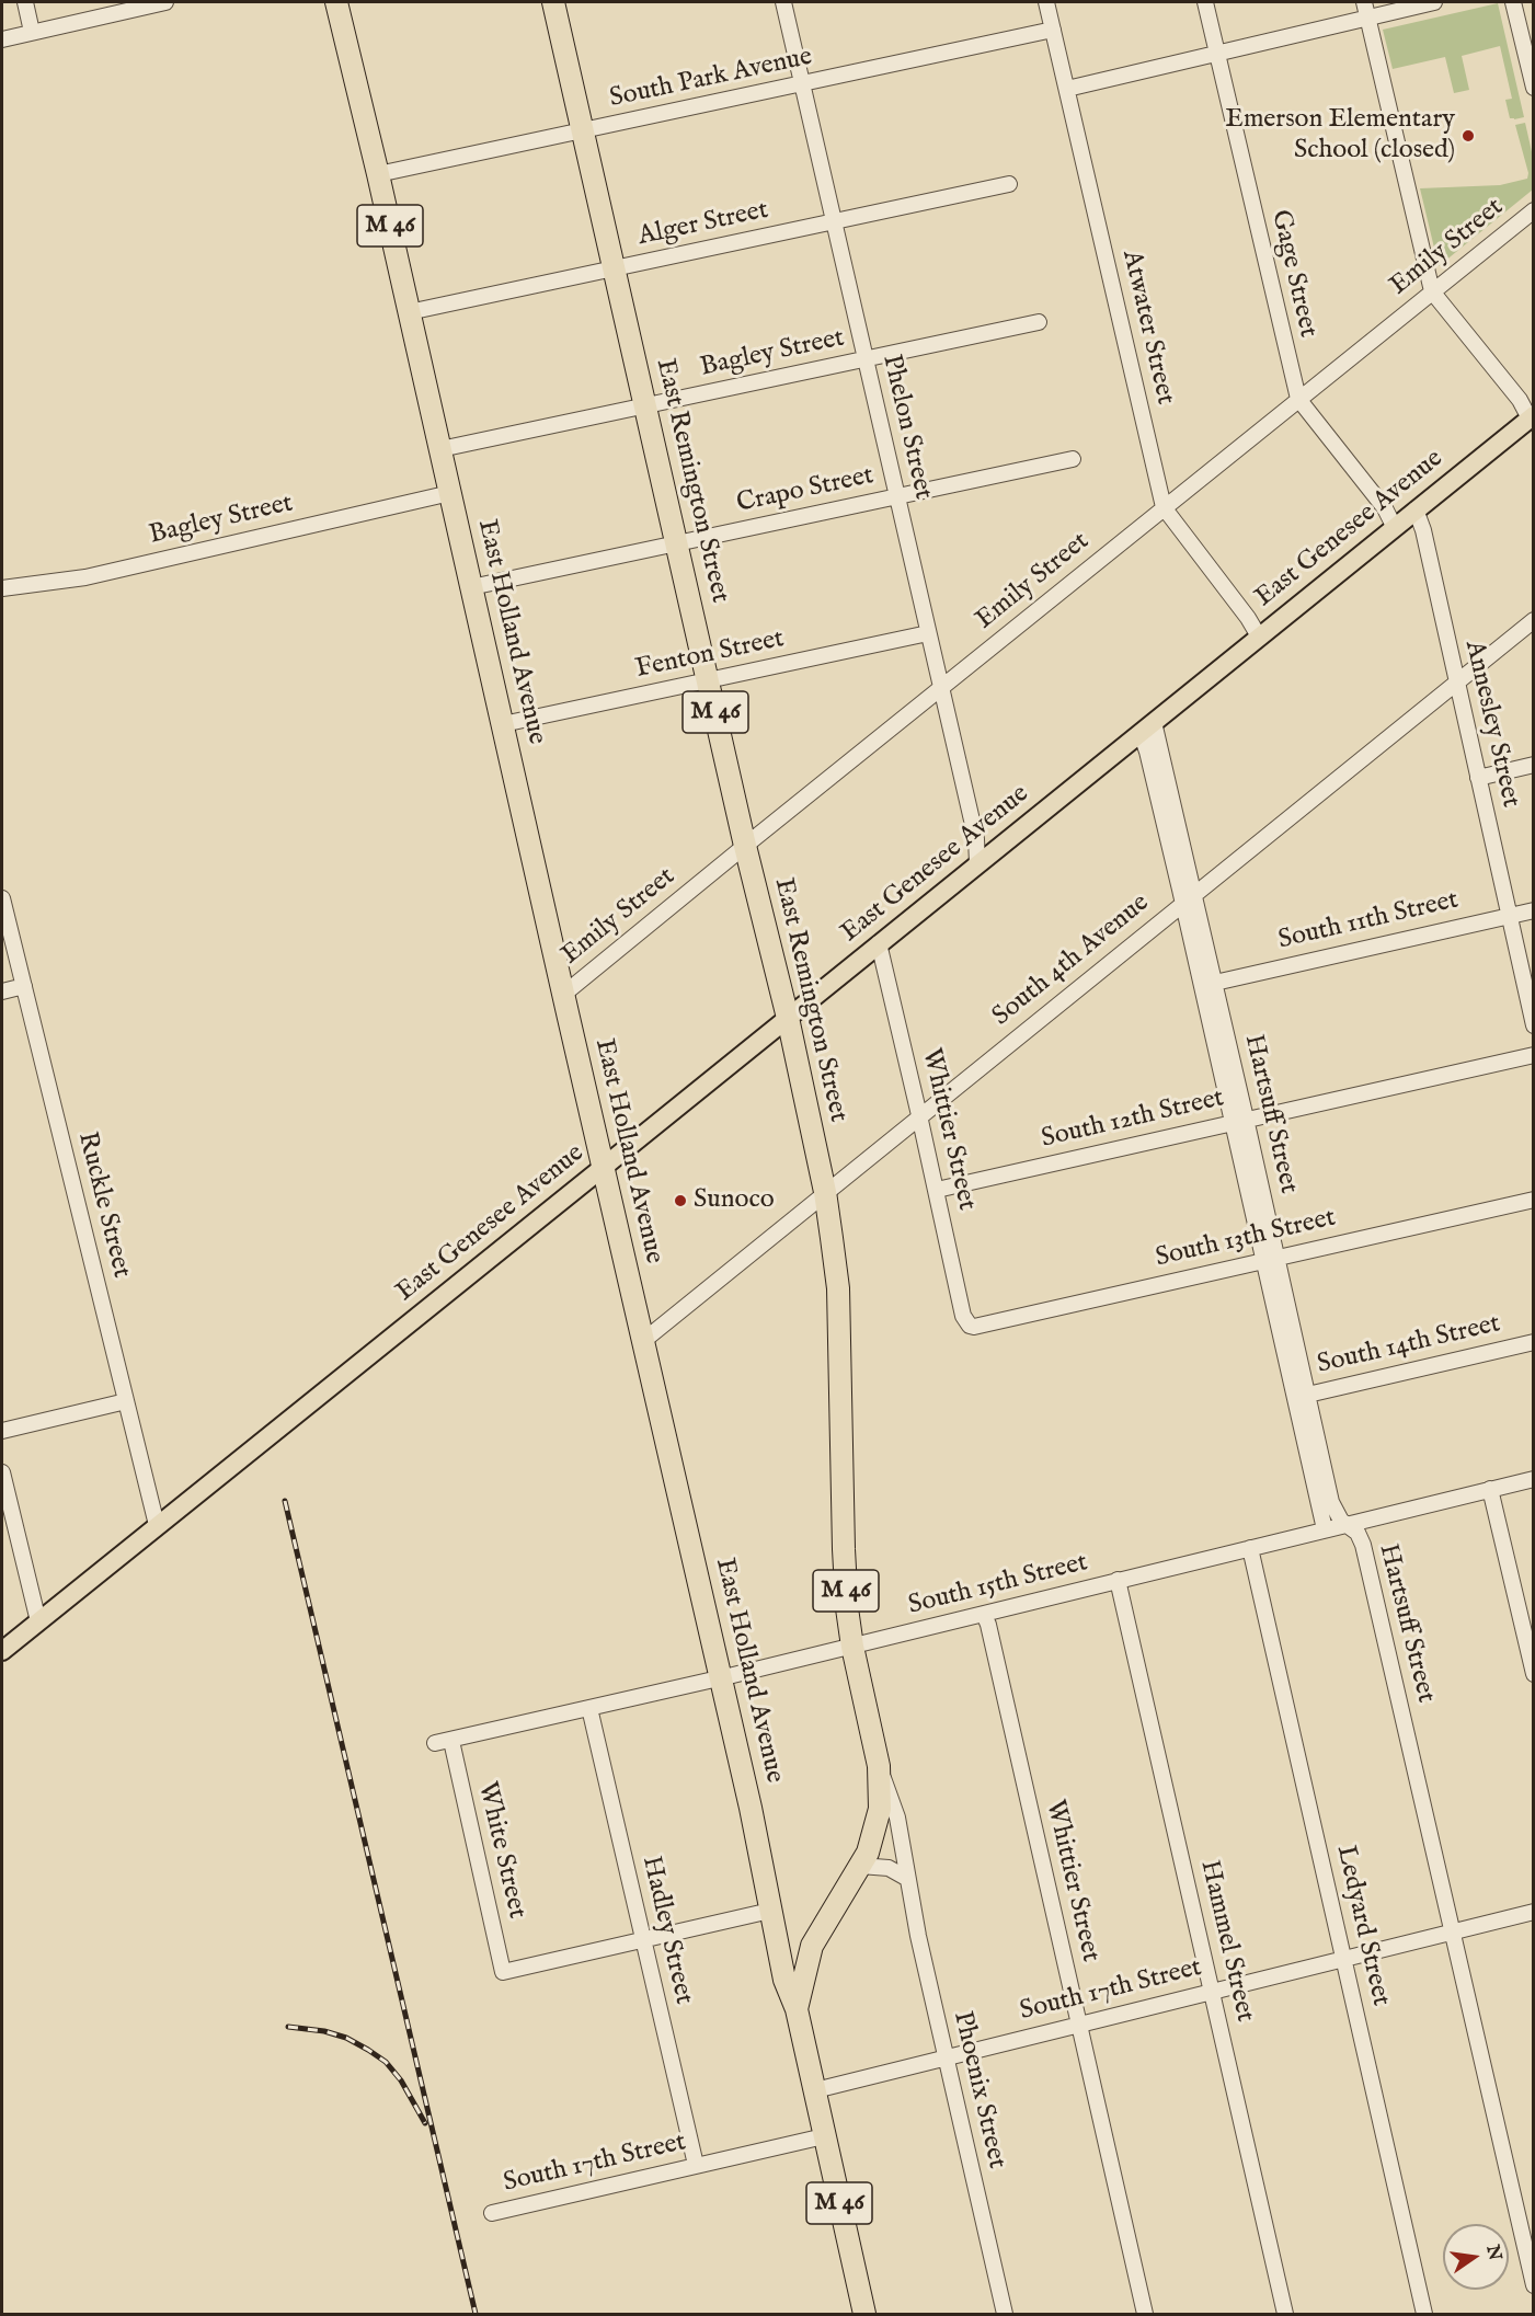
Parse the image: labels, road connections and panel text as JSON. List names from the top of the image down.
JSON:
{
  "streets": {
    "highway": ["M 46", "East Remington Street", "East Holland Avenue"],
    "main road": ["East Genesee Avenue"],
    "street": [
      "South Park Avenue",
      "Alger Street",
      "Emily Street",
      "Gage Street",
      "Atwater Street",
      "Bagley Street",
      "Phelon Street",
      "Crapo Street",
      "Fenton Street",
      "Annesley Street",
      "South 11th Street",
      "South 4th Avenue",
      "Hartsuff Street",
      "South 12th Street",
      "Whittier Street",
      "Ruckle Street",
      "South 13th Street",
      "South 14th Street",
      "South 15th Street",
      "White Street",
      "Ledyard Street",
      "Hadley Street",
      "Hammel Street",
      "South 17th Street",
      "Phoenix Street"
    ]
  },
  "crossings": [
    ["South Park Avenue", "Atwater Street"],
    ["South Park Avenue", "Phelon Street"],
    ["South Park Avenue", "East Remington Street"],
    ["South Park Avenue", "East Holland Avenue"],
    ["Alger Street", "Phelon Street"],
    ["Alger Street", "East Remington Street"],
    ["Alger Street", "East Holland Avenue"],
    ["Emily Street", "Gage Street"],
    ["Emily Street", "Atwater Street"],
    ["Emily Street", "Phelon Street"],
    ["Emily Street", "East Remington Street"],
    ["Emily Street", "East Holland Avenue"],
    ["Gage Street", "East Genesee Avenue"],
    ["Atwater Street", "East Genesee Avenue"],
    ["Bagley Street", "Phelon Street"],
    ["Bagley Street", "East Remington Street"],
    ["Bagley Street", "East Holland Avenue"],
    ["Phelon Street", "Crapo Street"],
    ["Phelon Street", "East Genesee Avenue"],
    ["Phelon Street", "Fenton Street"],
    ["East Remington Street", "Crapo Street"],
    ["East Remington Street", "East Genesee Avenue"],
    ["East Remington Street", "East Holland Avenue"],
    ["East Remington Street", "Fenton Street"],
    ["East Remington Street", "South 4th Avenue"],
    ["East Remington Street", "South 15th Street"],
    ["East Remington Street", "Phoenix Street"],
    ["Crapo Street", "East Holland Avenue"],
    ["East Genesee Avenue", "East Holland Avenue"],
    ["East Genesee Avenue", "Annesley Street"],
    ["East Genesee Avenue", "Hartsuff Street"],
    ["East Genesee Avenue", "Whittier Street"],
    ["East Genesee Avenue", "Ruckle Street"],
    ["East Holland Avenue", "Fenton Street"],
    ["East Holland Avenue", "South 4th Avenue"],
    ["East Holland Avenue", "South 15th Street"],
    ["East Holland Avenue", "South 17th Street"],
    ["Annesley Street", "South 11th Street"],
    ["Annesley Street", "South 4th Avenue"],
    ["South 11th Street", "Hartsuff Street"],
    ["South 4th Avenue", "Hartsuff Street"],
    ["South 4th Avenue", "Whittier Street"],
    ["Hartsuff Street", "South 12th Street"],
    ["Hartsuff Street", "South 13th Street"],
    ["Hartsuff Street", "South 14th Street"],
    ["Hartsuff Street", "South 15th Street"],
    ["Hartsuff Street", "South 17th Street"],
    ["South 12th Street", "Whittier Street"],
    ["Whittier Street", "South 13th Street"],
    ["Whittier Street", "South 15th Street"],
    ["Whittier Street", "South 17th Street"],
    ["South 15th Street", "White Street"],
    ["South 15th Street", "Ledyard Street"],
    ["South 15th Street", "Hadley Street"],
    ["South 15th Street", "Hammel Street"],
    ["White Street", "Hadley Street"],
    ["Ledyard Street", "South 17th Street"],
    ["Hadley Street", "South 17th Street"],
    ["Hammel Street", "South 17th Street"],
    ["South 17th Street", "Phoenix Street"]
  ],
  "places": ["Emerson Elementary School (closed)", "Sunoco"],
  "north": "right"
}
